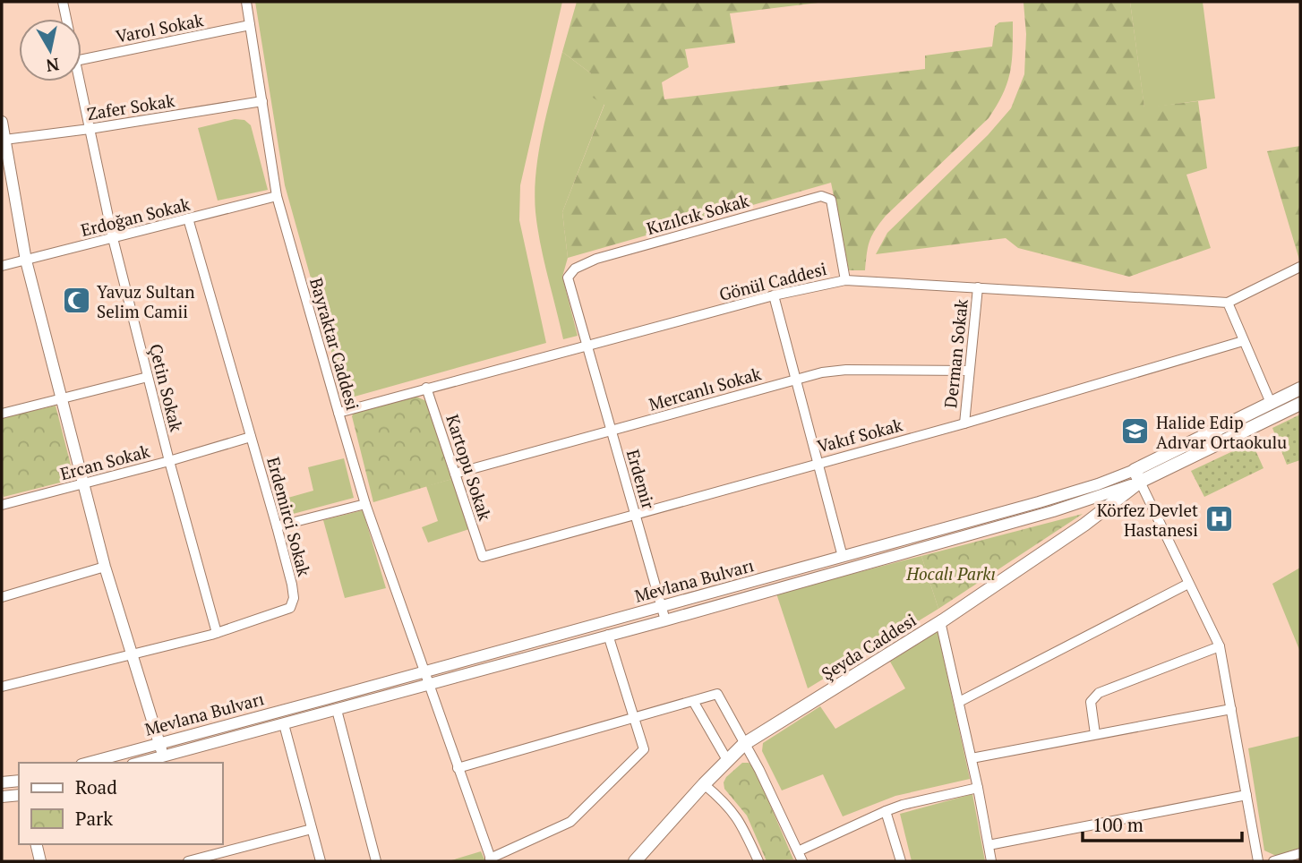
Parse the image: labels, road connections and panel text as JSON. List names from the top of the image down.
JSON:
{
  "streets": {
    "main road": ["Mevlana Bulvarı", "Şeyda Caddesi"],
    "street": [
      "Varol Sokak",
      "Zafer Sokak",
      "Kızılcık Sokak",
      "Erdoğan Sokak",
      "Gönül Caddesi",
      "Bayraktar Caddesi",
      "Derman Sokak",
      "Çetin Sokak",
      "Mercanlı Sokak",
      "Vakıf Sokak",
      "Ercan Sokak",
      "Kartopu Sokak",
      "Erdemir",
      "Erdemirci Sokak"
    ]
  },
  "crossings": [
    ["Varol Sokak", "Bayraktar Caddesi"],
    ["Zafer Sokak", "Bayraktar Caddesi"],
    ["Zafer Sokak", "Çetin Sokak"],
    ["Kızılcık Sokak", "Gönül Caddesi"],
    ["Kızılcık Sokak", "Erdemir"],
    ["Erdoğan Sokak", "Bayraktar Caddesi"],
    ["Erdoğan Sokak", "Çetin Sokak"],
    ["Erdoğan Sokak", "Erdemirci Sokak"],
    ["Gönül Caddesi", "Bayraktar Caddesi"],
    ["Gönül Caddesi", "Derman Sokak"],
    ["Gönül Caddesi", "Kartopu Sokak"],
    ["Gönül Caddesi", "Erdemir"],
    ["Bayraktar Caddesi", "Mevlana Bulvarı"],
    ["Derman Sokak", "Mercanlı Sokak"],
    ["Derman Sokak", "Vakıf Sokak"],
    ["Çetin Sokak", "Ercan Sokak"],
    ["Çetin Sokak", "Erdemirci Sokak"],
    ["Mercanlı Sokak", "Kartopu Sokak"],
    ["Mercanlı Sokak", "Erdemir"],
    ["Vakıf Sokak", "Kartopu Sokak"],
    ["Vakıf Sokak", "Erdemir"],
    ["Ercan Sokak", "Erdemirci Sokak"],
    ["Erdemir", "Mevlana Bulvarı"],
    ["Mevlana Bulvarı", "Şeyda Caddesi"]
  ],
  "parks": ["Hocalı Parkı"],
  "places": {
    "mosque": ["Yavuz Sultan Selim Camii"],
    "school or university": ["Halide Edip Adıvar Ortaokulu"],
    "hospital": ["Körfez Devlet Hastanesi"]
  },
  "legend": ["Road", "Park"],
  "scale_bar": "100 m",
  "north": "bottom"
}
